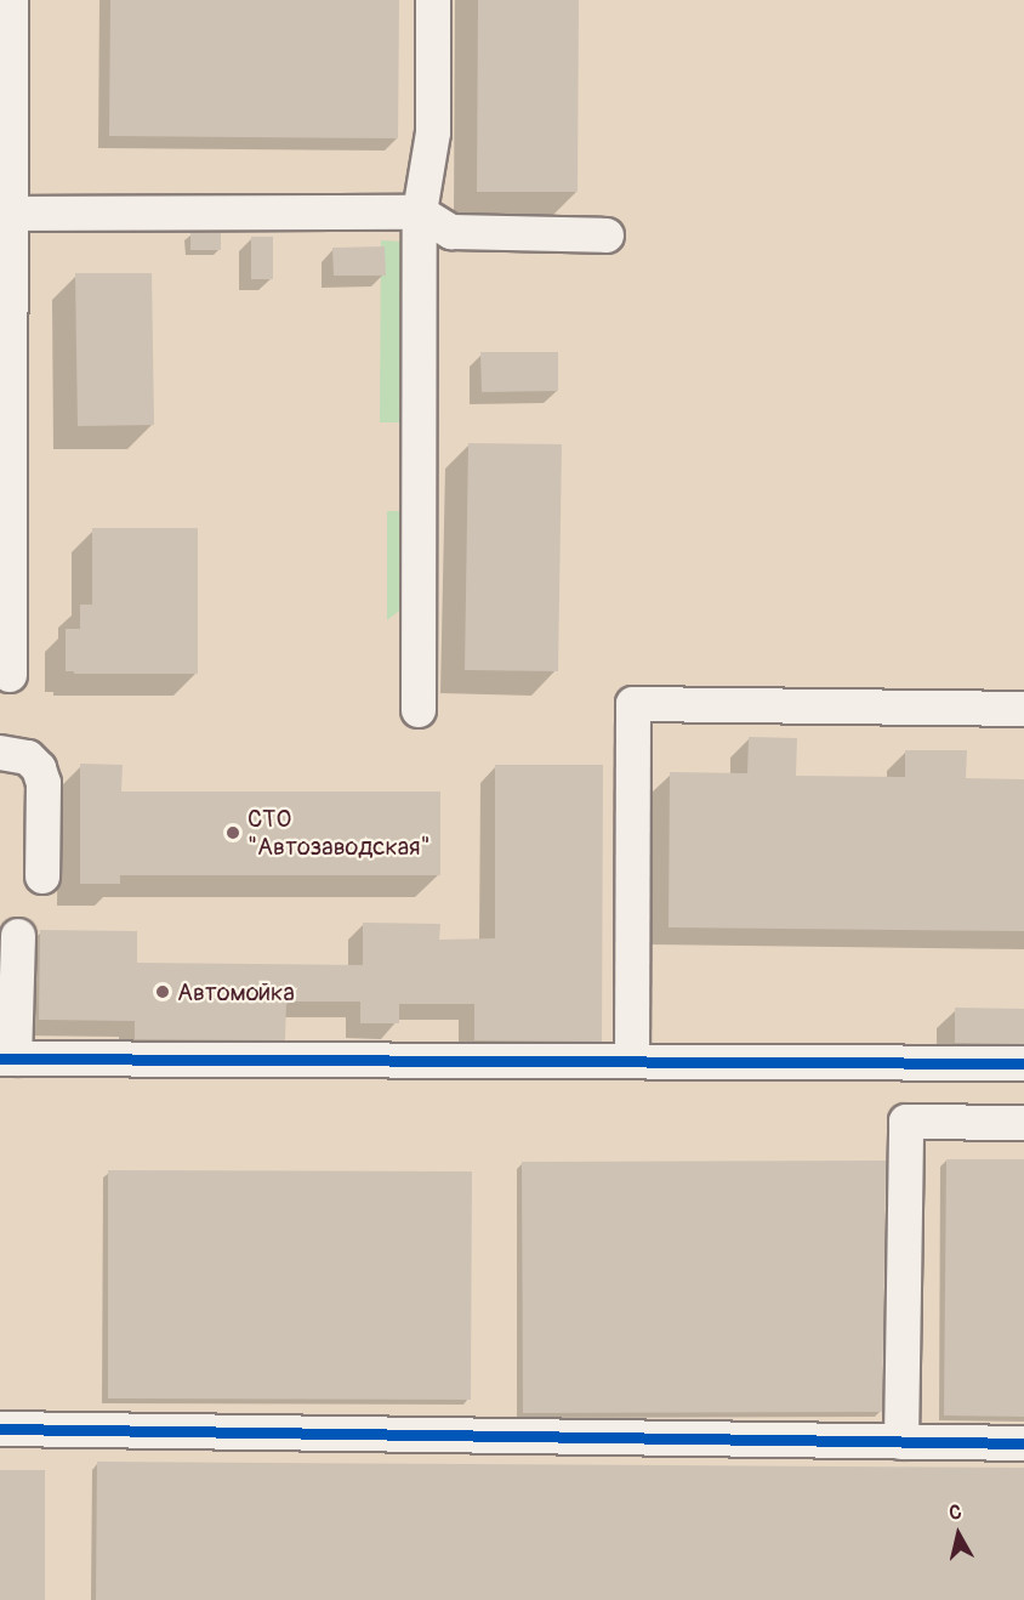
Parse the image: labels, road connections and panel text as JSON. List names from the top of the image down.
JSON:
{
  "places": ["СТО \"Автозаводская\"", "Автомойка"],
  "north": "top"
}
